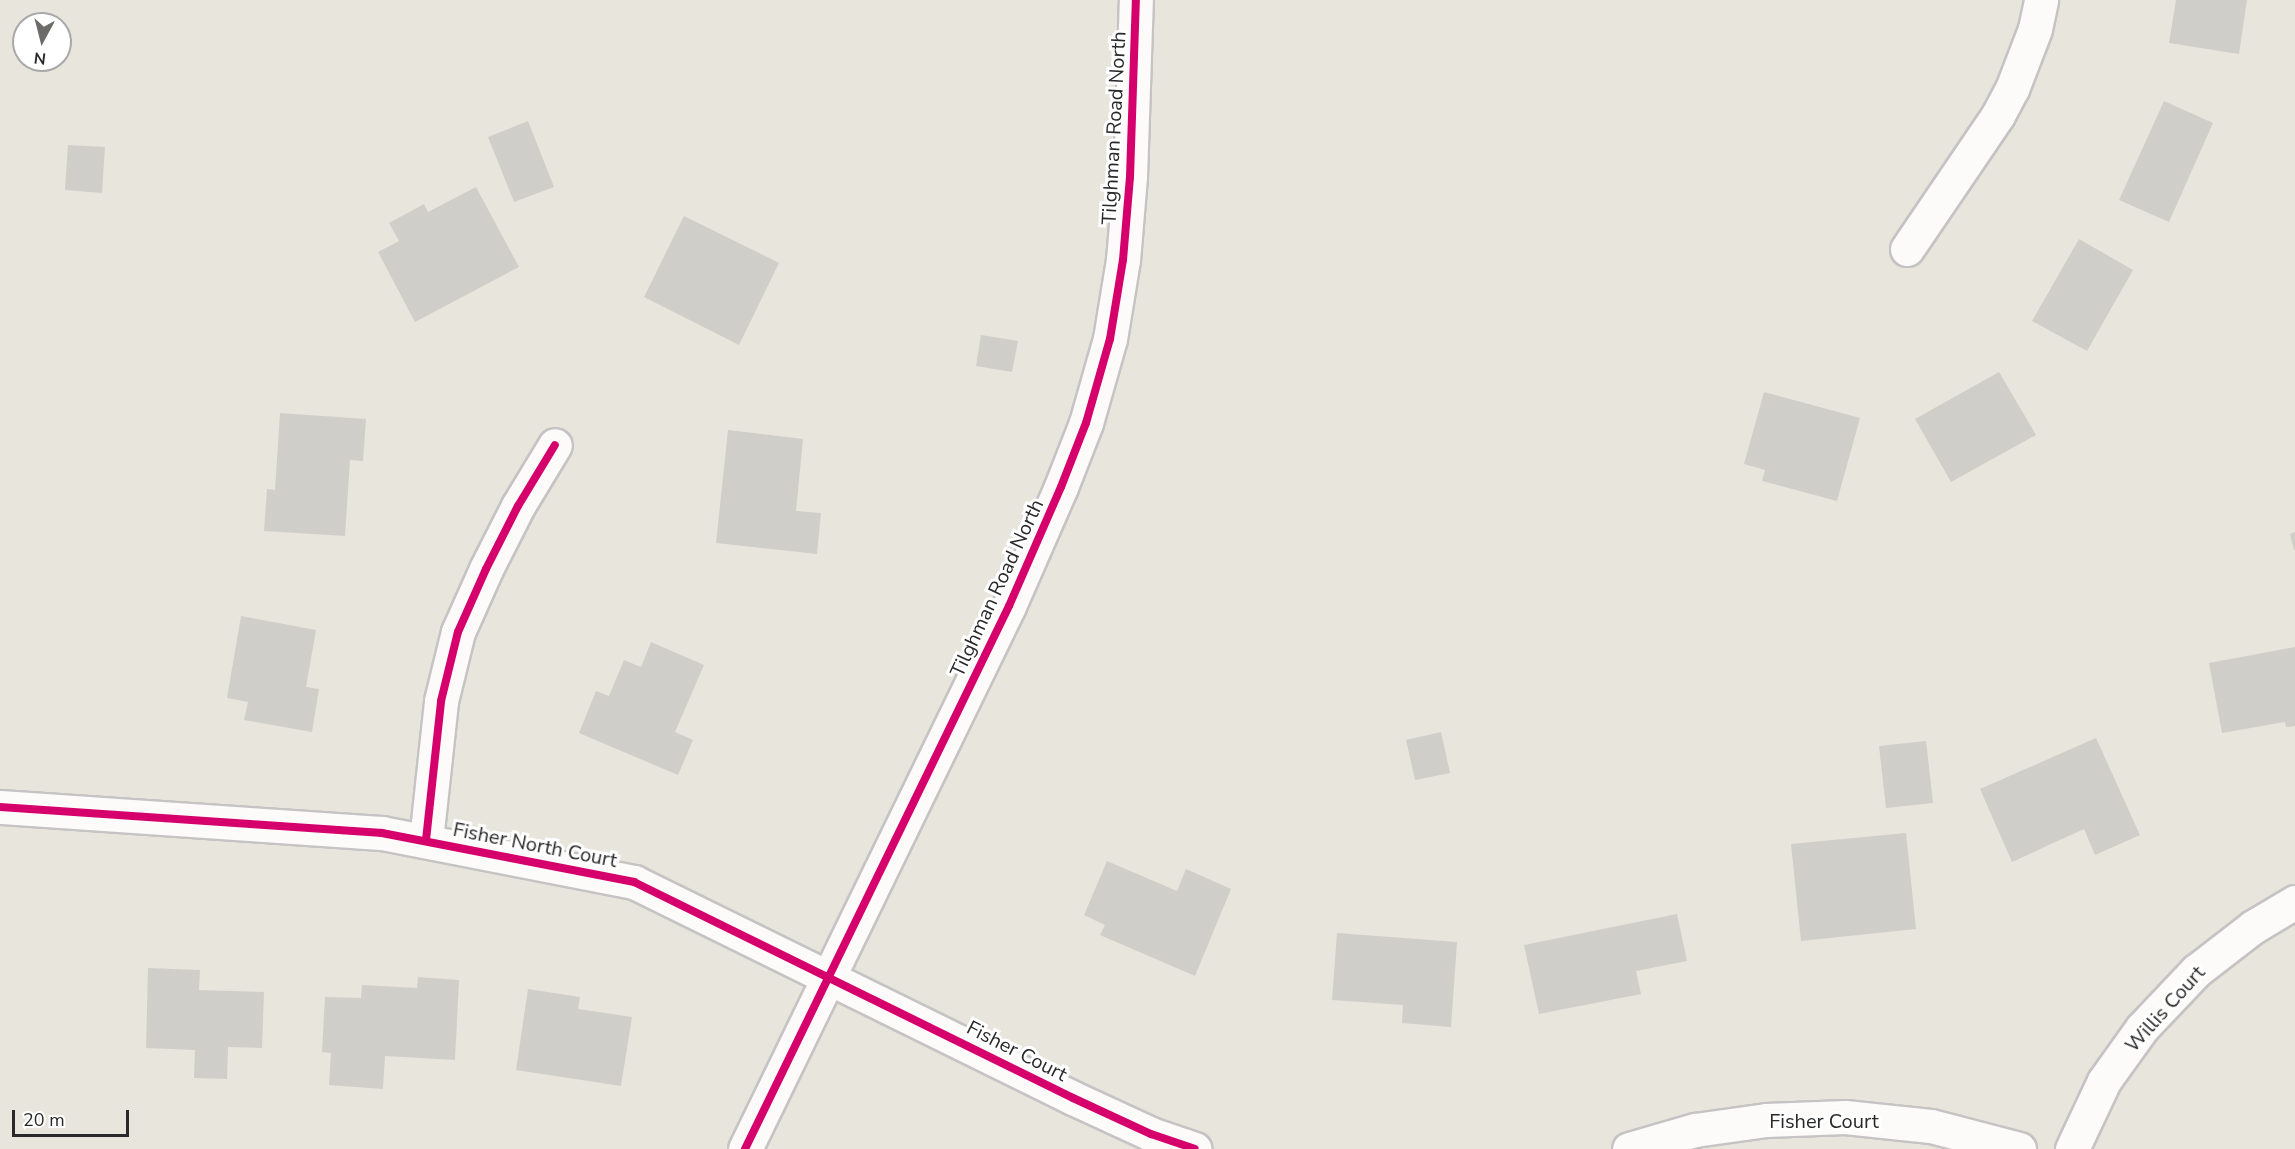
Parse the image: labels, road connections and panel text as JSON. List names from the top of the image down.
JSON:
{
  "streets": {
    "street": [
      "Tilghman Road North",
      "Fisher North Court",
      "Willis Court",
      "Fisher Court"
    ]
  },
  "crossings": [
    ["Tilghman Road North", "Fisher North Court"],
    ["Tilghman Road North", "Fisher Court"],
    ["Fisher North Court", "Fisher Court"]
  ],
  "scale_bar": "20 m",
  "north": "bottom"
}
